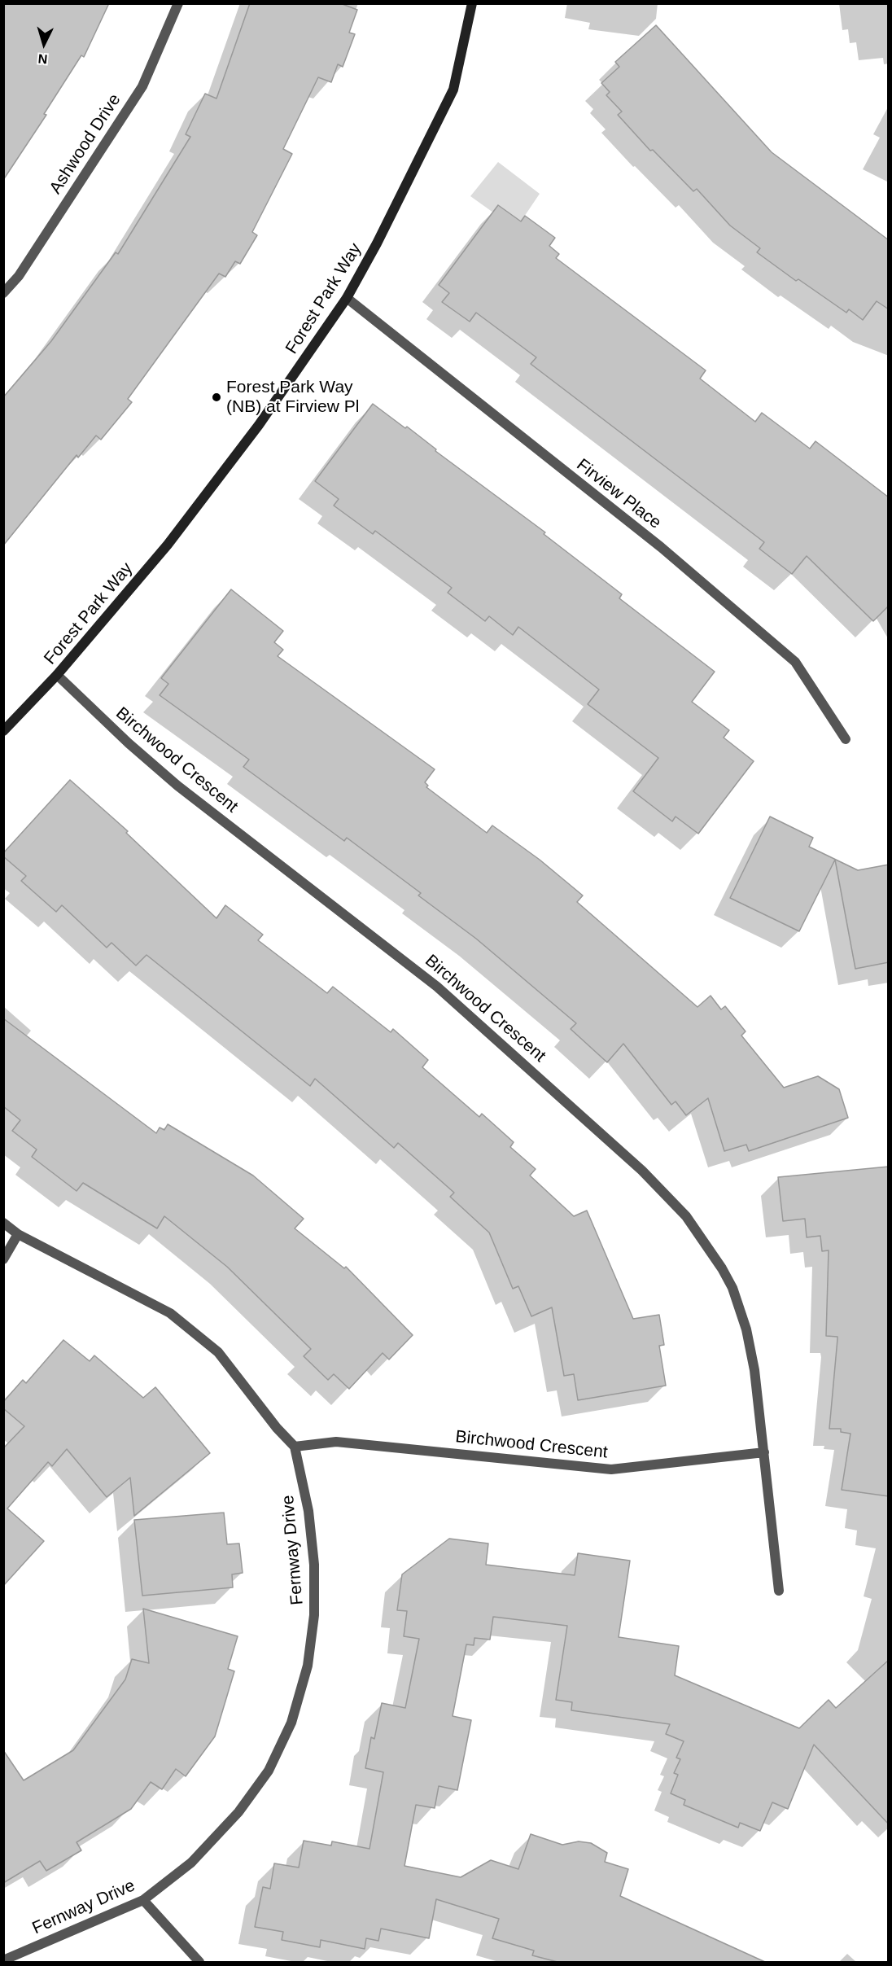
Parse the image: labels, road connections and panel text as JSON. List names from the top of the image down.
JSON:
{
  "streets": {
    "street": [
      "Ashwood Drive",
      "Forest Park Way",
      "Firview Place",
      "Birchwood Crescent",
      "Fernway Drive"
    ]
  },
  "crossings": [
    ["Forest Park Way", "Firview Place"],
    ["Forest Park Way", "Birchwood Crescent"],
    ["Birchwood Crescent", "Fernway Drive"]
  ],
  "places": ["Forest Park Way (NB) at Firview Pl"],
  "north": "bottom"
}
